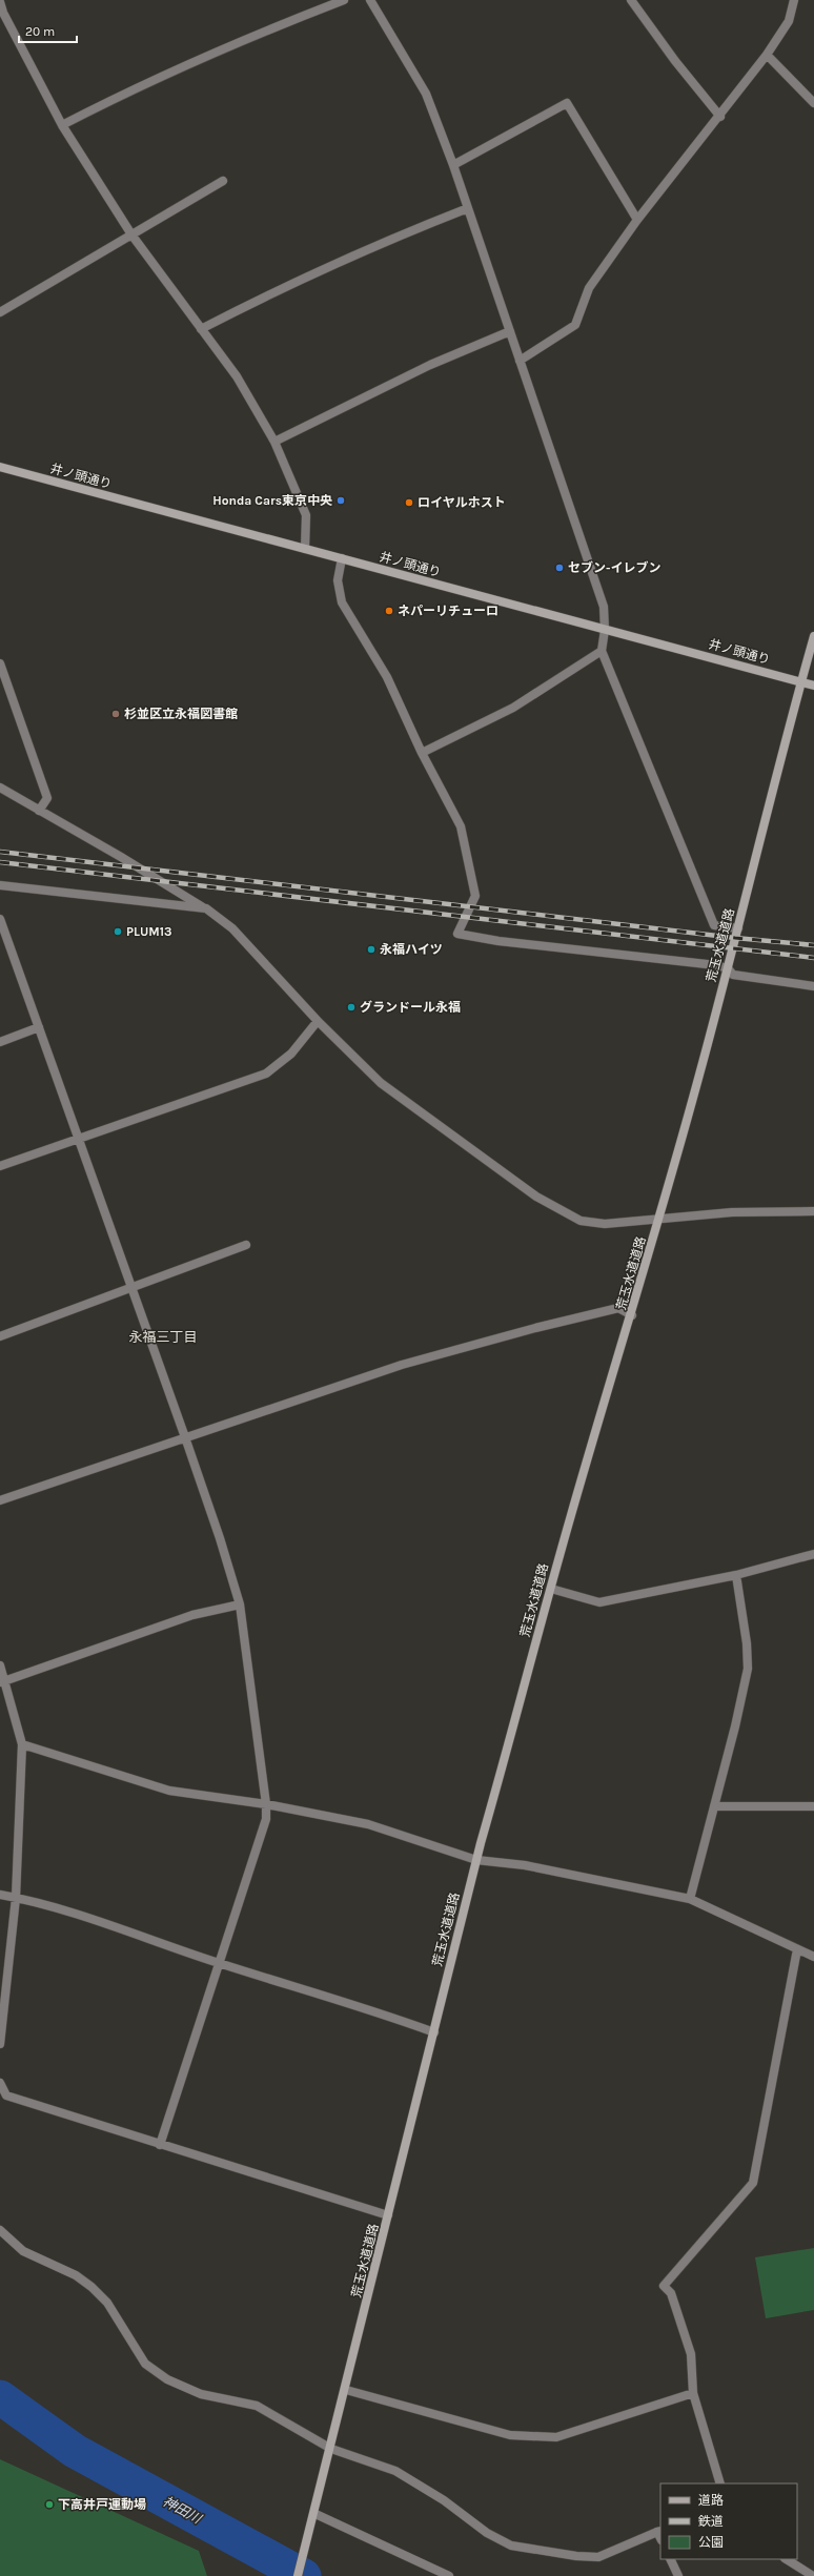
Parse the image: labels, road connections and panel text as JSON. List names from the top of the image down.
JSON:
{
  "streets": {
    "main road": ["井ノ頭通り", "荒玉水道道路"]
  },
  "crossings": [
    ["井ノ頭通り", "荒玉水道道路"]
  ],
  "districts": ["永福三丁目"],
  "water": ["神田川"],
  "places": [
    "Honda Cars東京中央",
    "ロイヤルホスト",
    "セブン-イレブン",
    "ネパーリチューロ",
    "杉並区立永福図書館",
    "PLUM13",
    "永福ハイツ",
    "グランドール永福",
    "下高井戸運動場"
  ],
  "legend": ["道路", "鉄道", "公園"],
  "scale_bar": "20 m"
}
